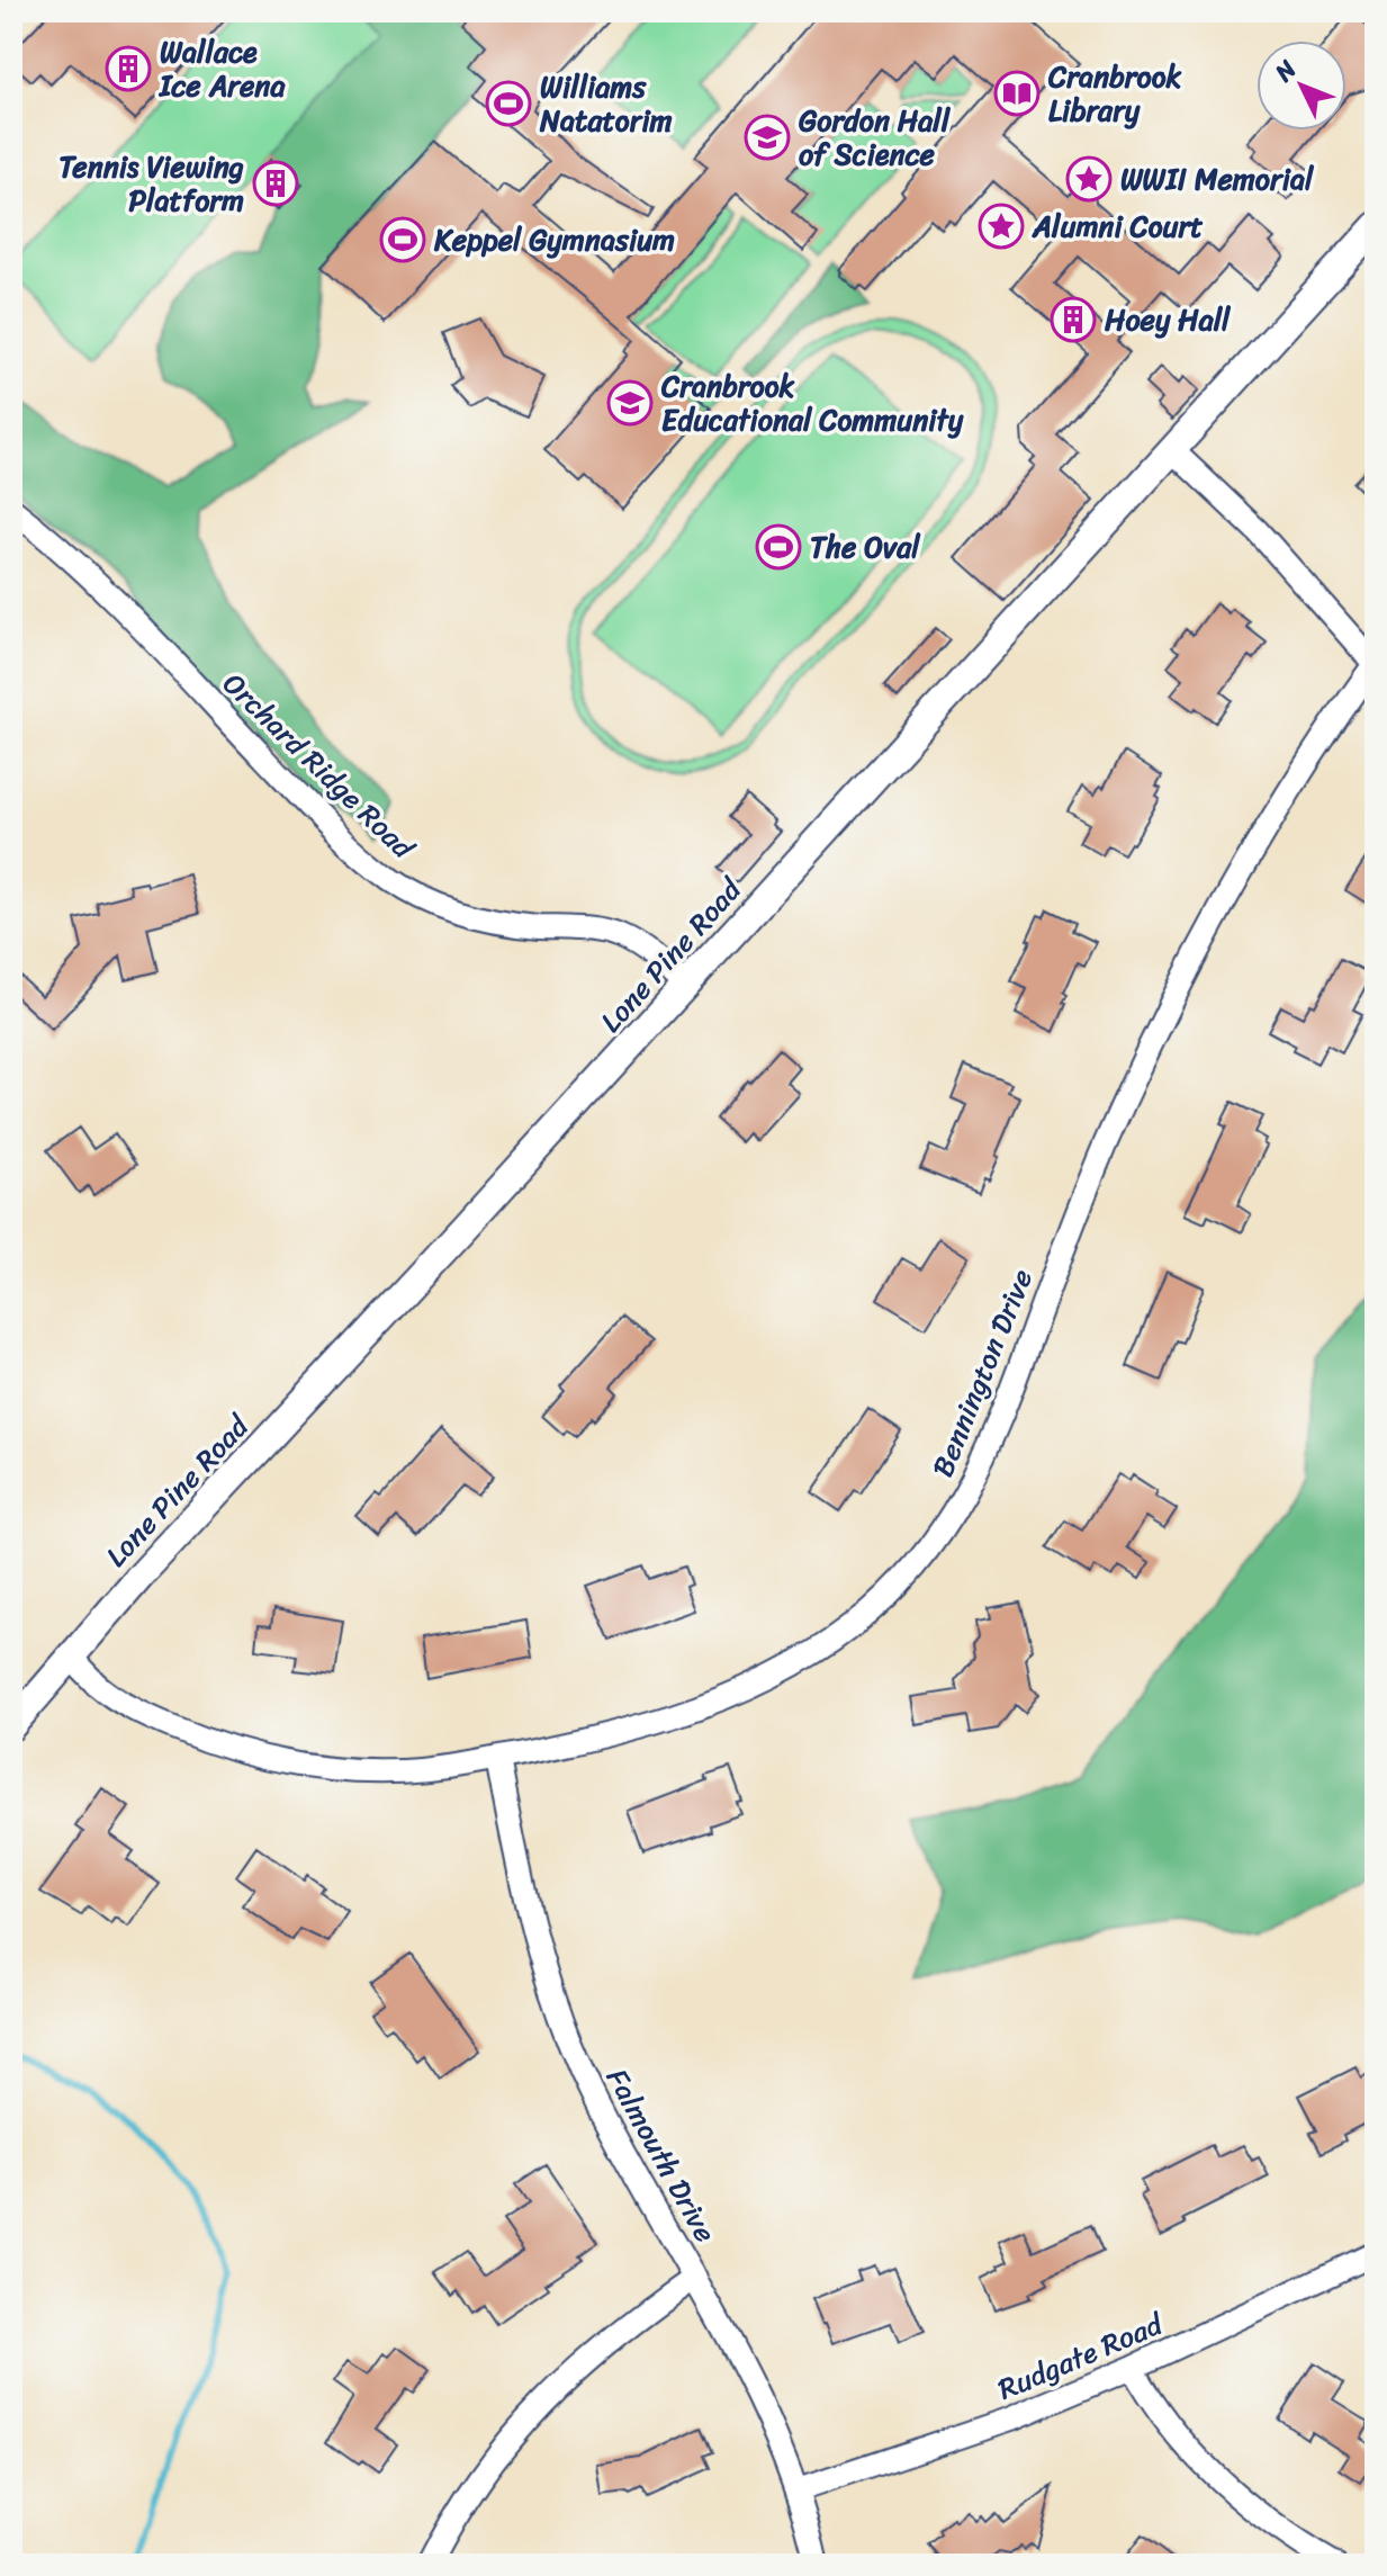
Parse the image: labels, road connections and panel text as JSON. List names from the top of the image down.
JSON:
{
  "streets": {
    "street": [
      "Orchard Ridge Road",
      "Lone Pine Road",
      "Bennington Drive",
      "Falmouth Drive",
      "Rudgate Road"
    ]
  },
  "crossings": [
    ["Orchard Ridge Road", "Lone Pine Road"],
    ["Lone Pine Road", "Bennington Drive"],
    ["Bennington Drive", "Falmouth Drive"],
    ["Falmouth Drive", "Rudgate Road"]
  ],
  "places": {
    "building": ["Wallace Ice Arena", "Tennis Viewing Platform", "Hoey Hall"],
    "library": ["Cranbrook Library"],
    "sports": ["Williams Natatorim", "Keppel Gymnasium", "The Oval"],
    "school or university": ["Gordon Hall of Science", "Cranbrook Educational Community"],
    "place": ["WWII Memorial", "Alumni Court"]
  },
  "north": "top left"
}
